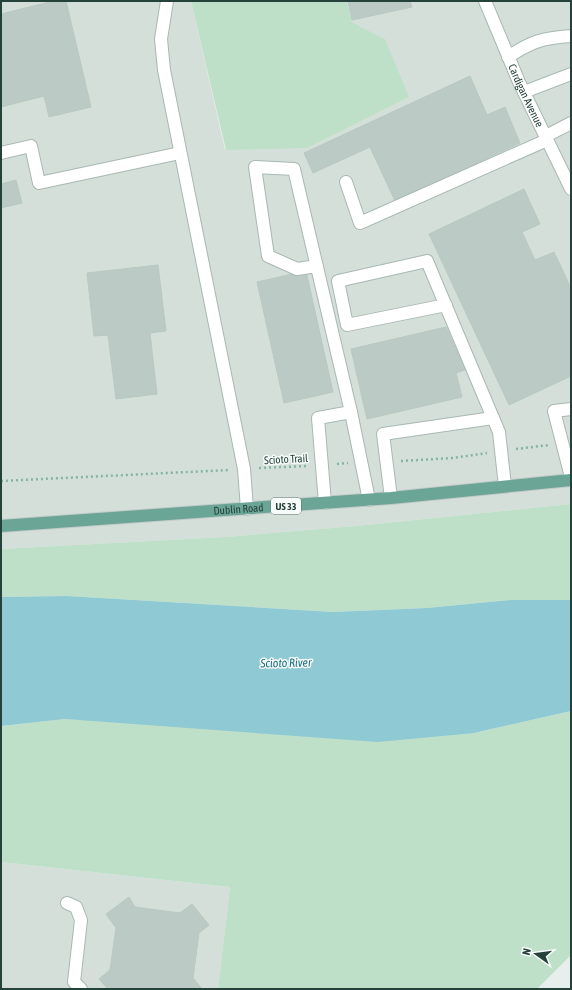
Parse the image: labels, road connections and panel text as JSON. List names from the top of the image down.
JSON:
{
  "streets": {
    "main road": ["US 33", "Dublin Road"],
    "street": ["Cardigan Avenue"],
    "path": ["Scioto Trail"]
  },
  "water": ["Scioto River"],
  "north": "left"
}
